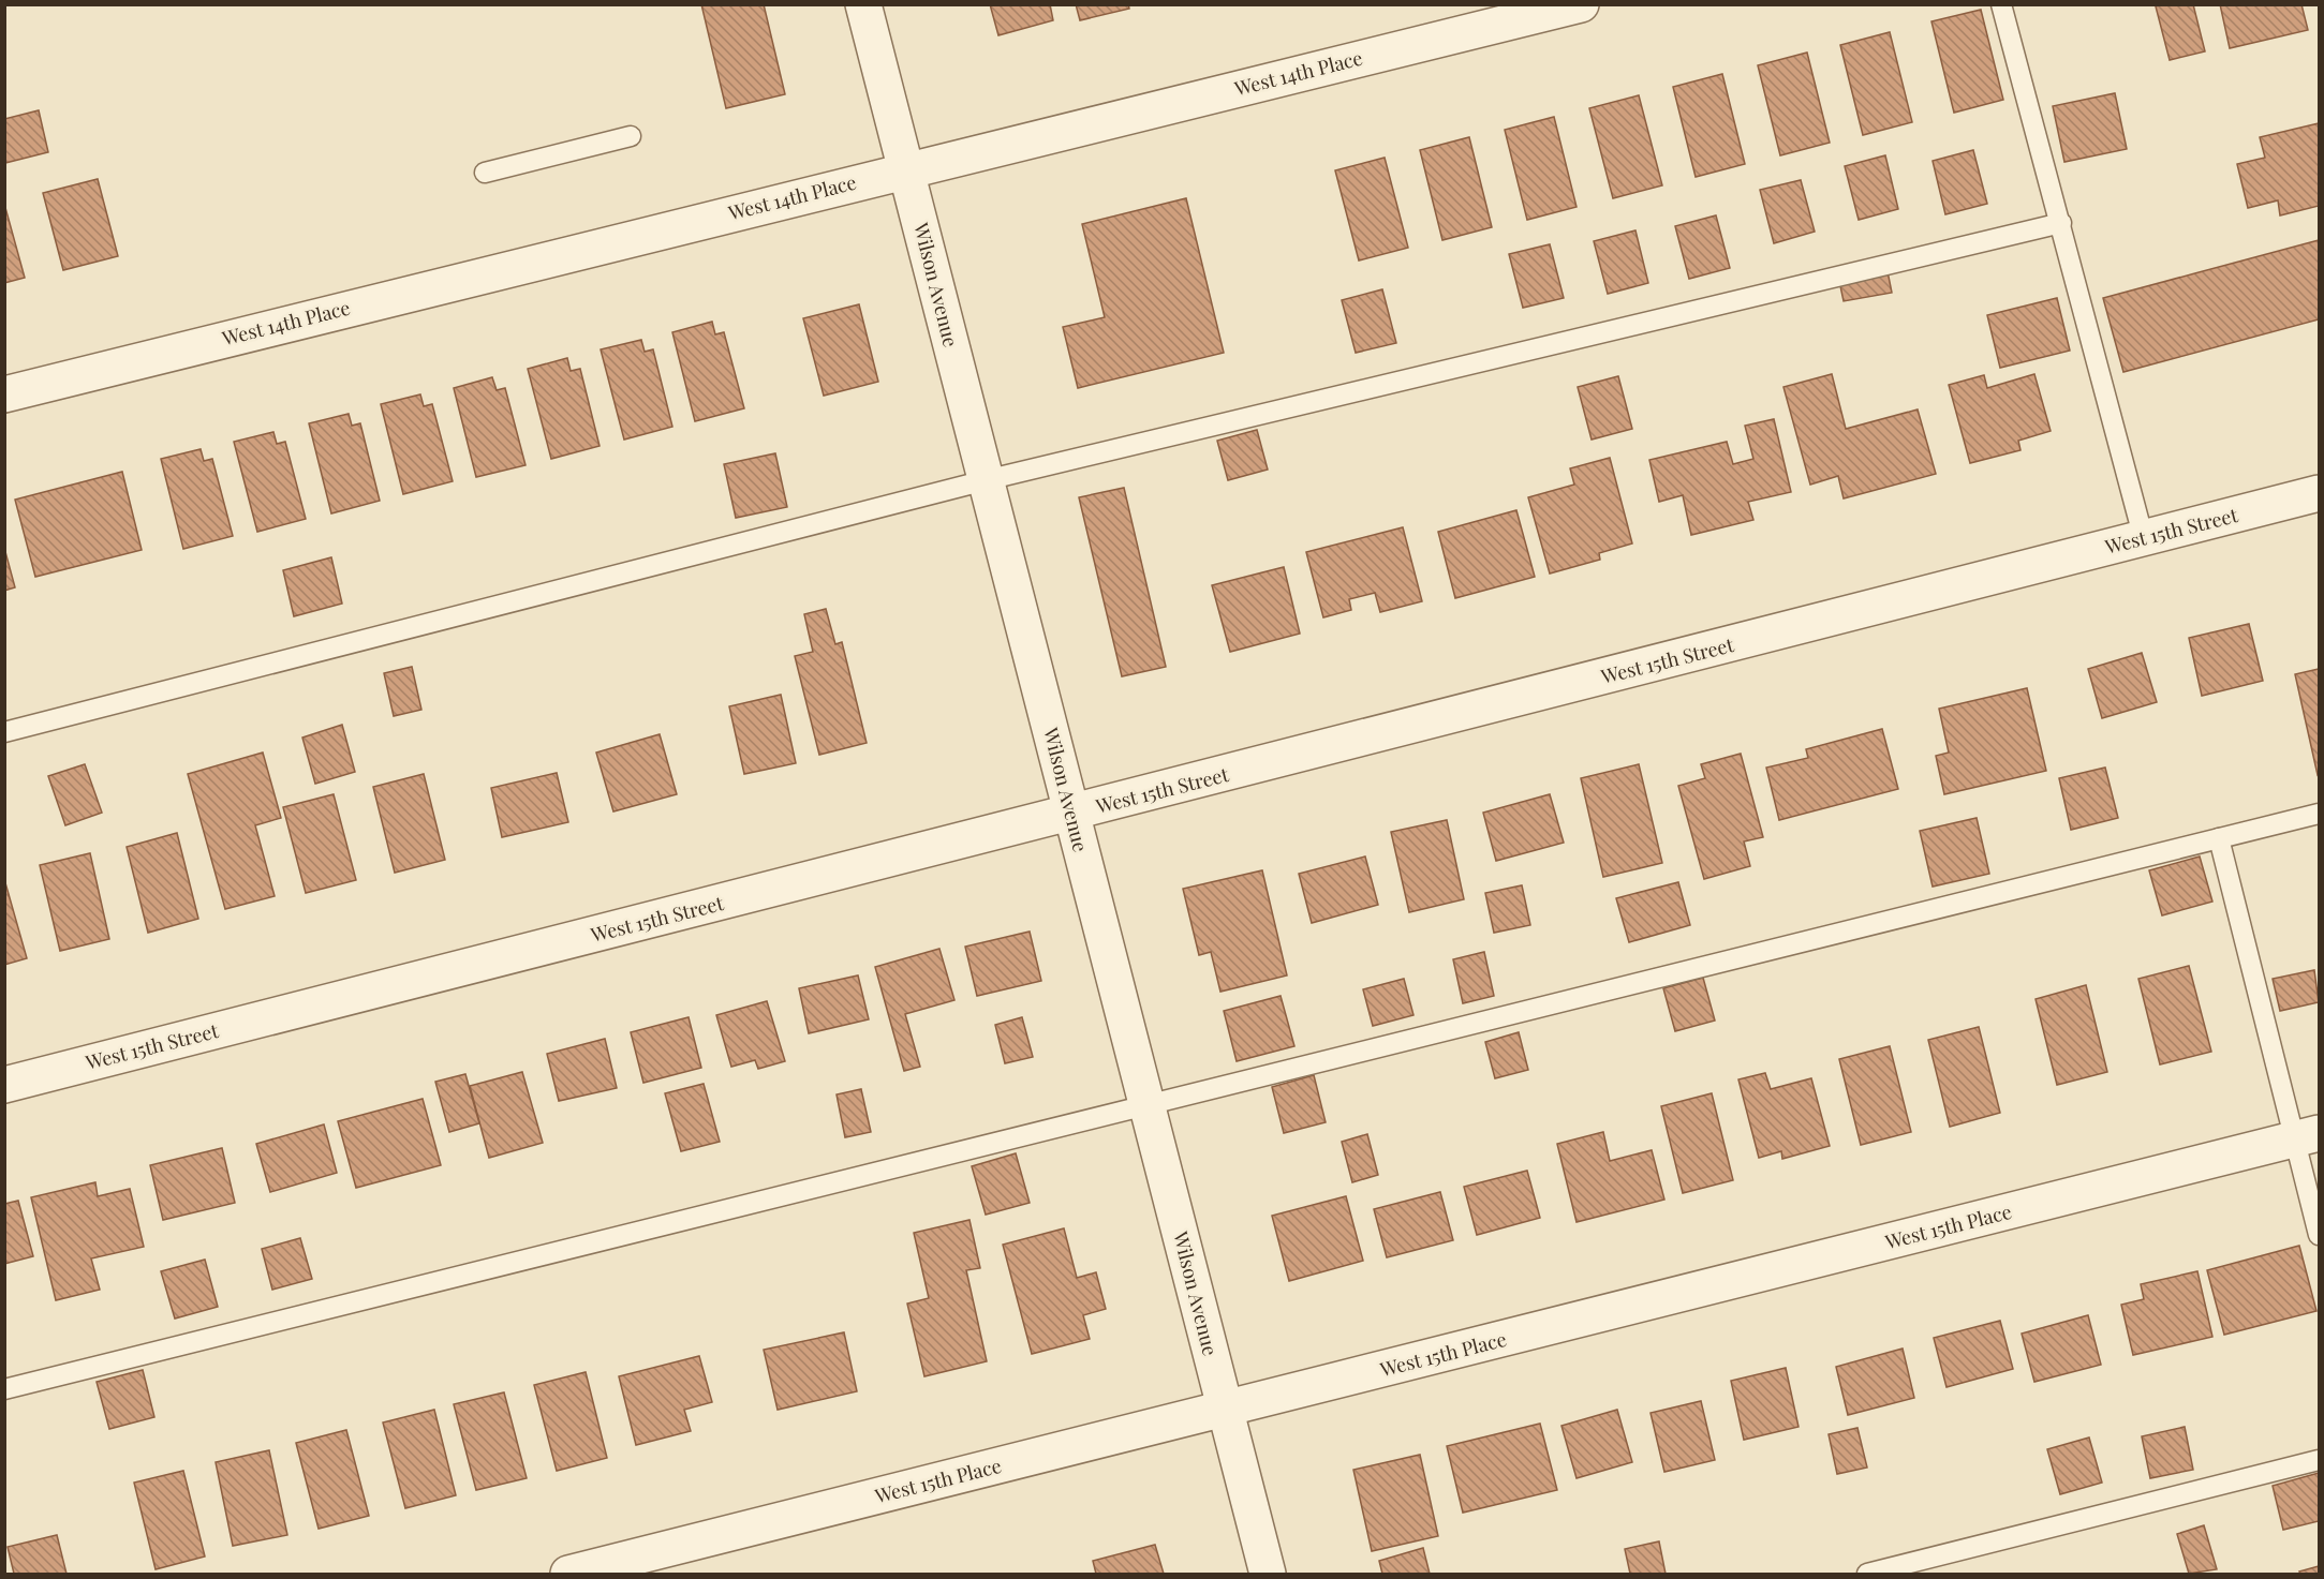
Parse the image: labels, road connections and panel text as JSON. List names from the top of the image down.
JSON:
{
  "streets": {
    "street": [
      "West 14th Place",
      "Wilson Avenue",
      "West 15th Street",
      "West 15th Place"
    ]
  },
  "crossings": [
    ["West 14th Place", "Wilson Avenue"],
    ["Wilson Avenue", "West 15th Street"],
    ["Wilson Avenue", "West 15th Place"]
  ]
}
